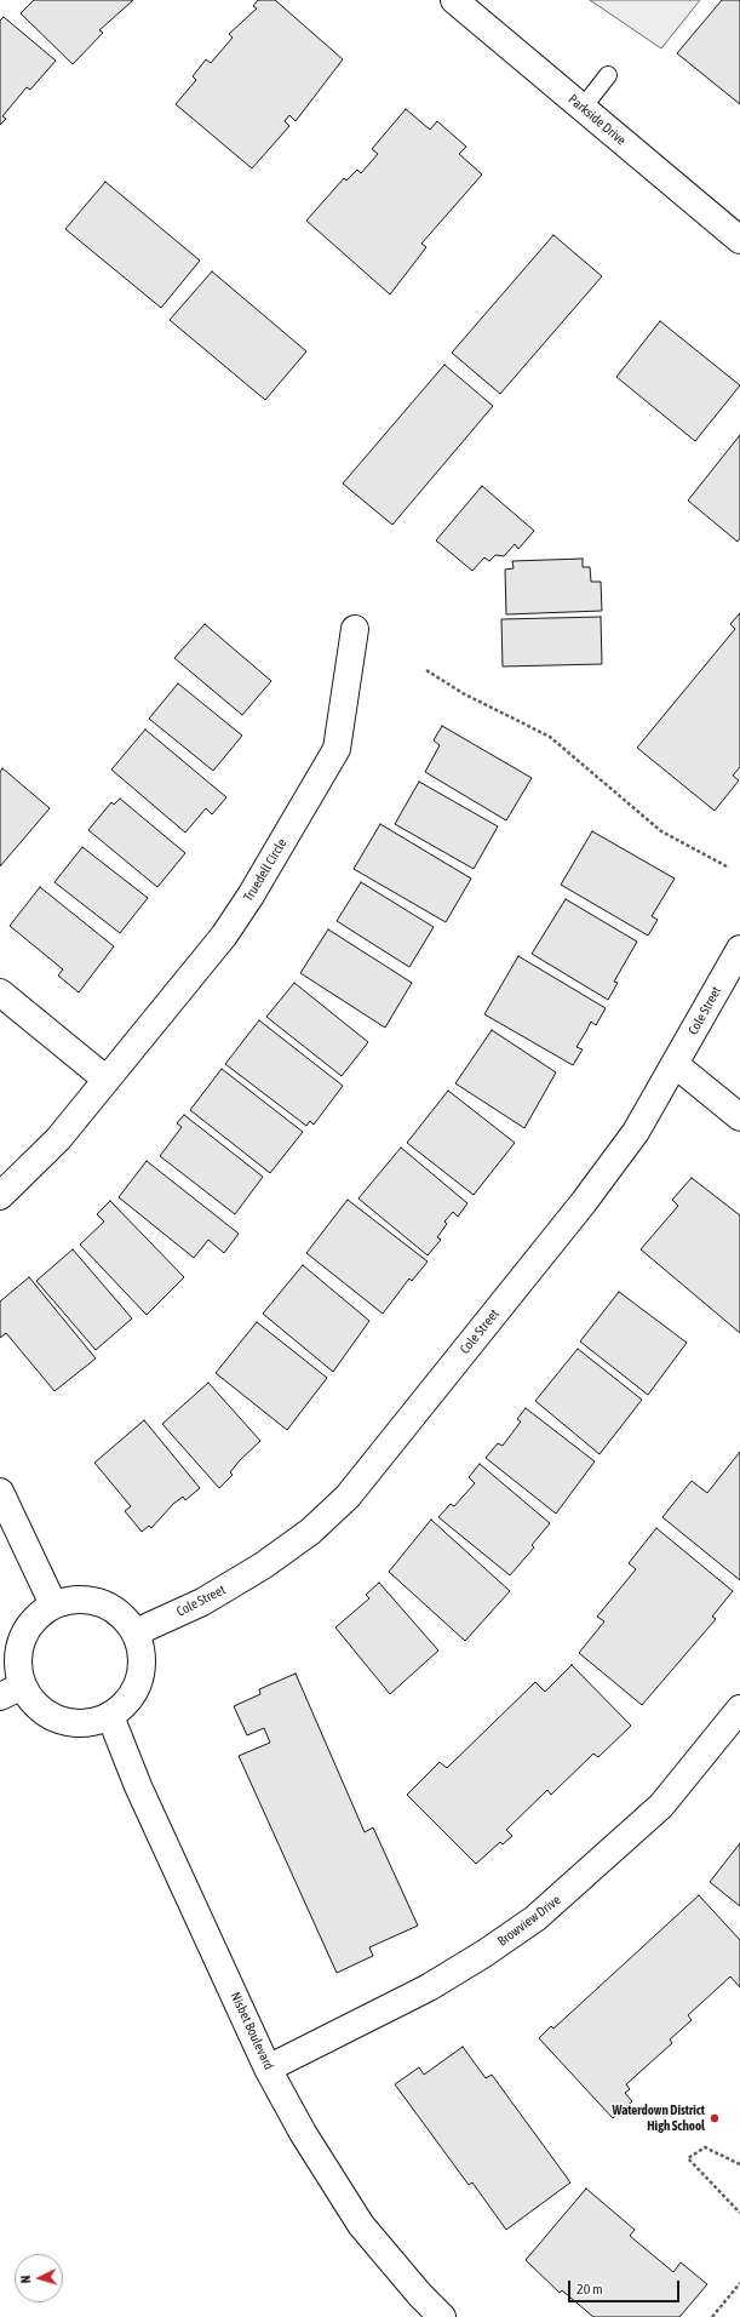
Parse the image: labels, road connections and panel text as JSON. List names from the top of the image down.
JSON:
{
  "streets": {
    "street": [
      "Parkside Drive",
      "Truedell Circle",
      "Cole Street",
      "Browview Drive",
      "Nisbet Boulevard"
    ]
  },
  "crossings": [
    ["Cole Street", "Nisbet Boulevard"],
    ["Browview Drive", "Nisbet Boulevard"]
  ],
  "places": ["Waterdown District High School"],
  "scale_bar": "20 m",
  "north": "left"
}
